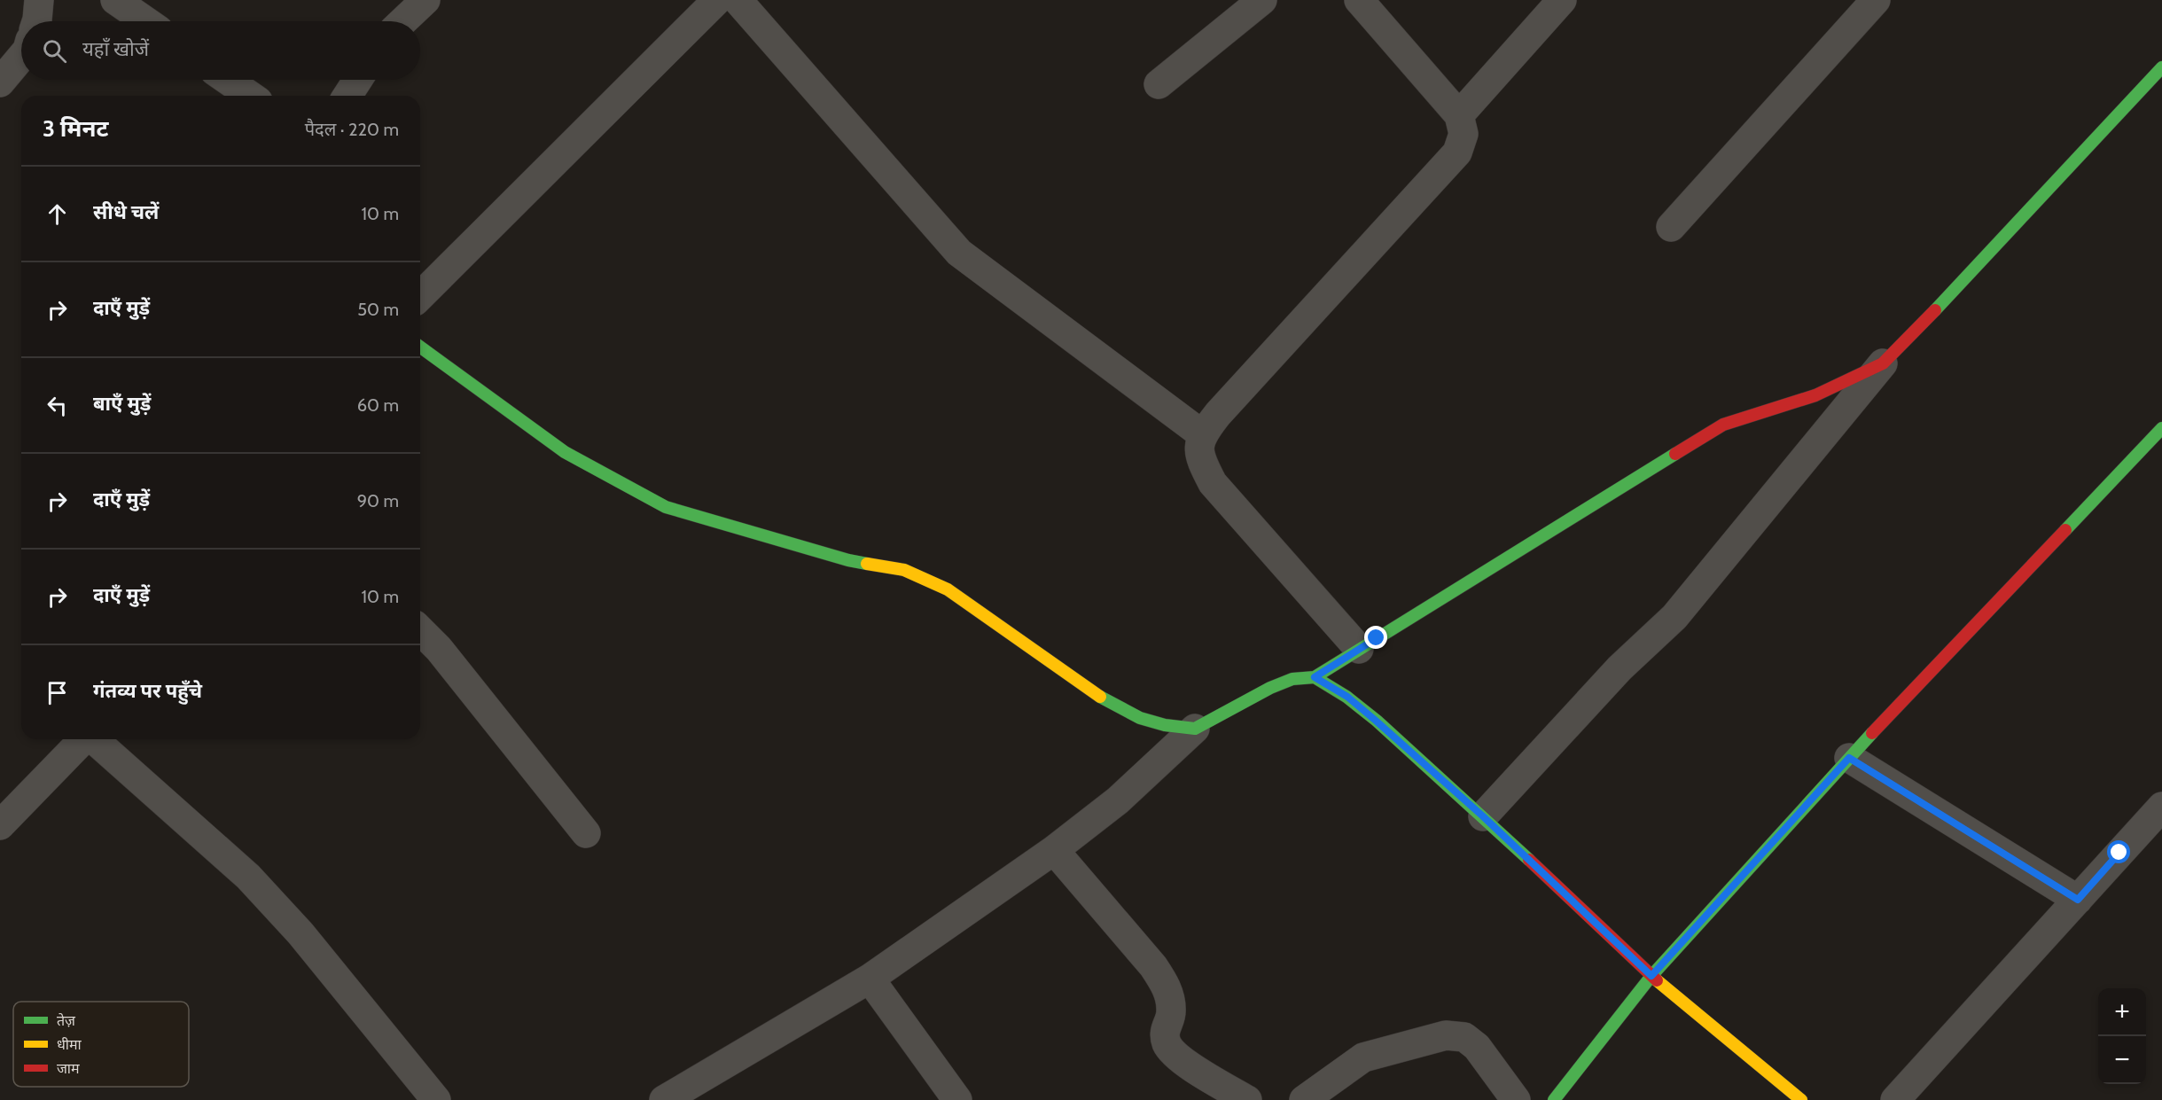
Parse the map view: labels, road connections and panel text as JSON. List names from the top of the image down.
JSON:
{
  "legend": ["तेज़", "धीमा", "जाम"],
  "page": {
    "search": "यहाँ खोजें",
    "heading": ["3 मिनट", "पैदल · 220 m"],
    "list": [
      ["सीधे चलें", "10 m"],
      ["दाएँ मुड़ें", "50 m"],
      ["बाएँ मुड़ें", "60 m"],
      ["दाएँ मुड़ें", "90 m"],
      ["दाएँ मुड़ें", "10 m"],
      "गंतव्य पर पहुँचे"
    ],
    "map_buttons": ["+", "−"]
  }
}
